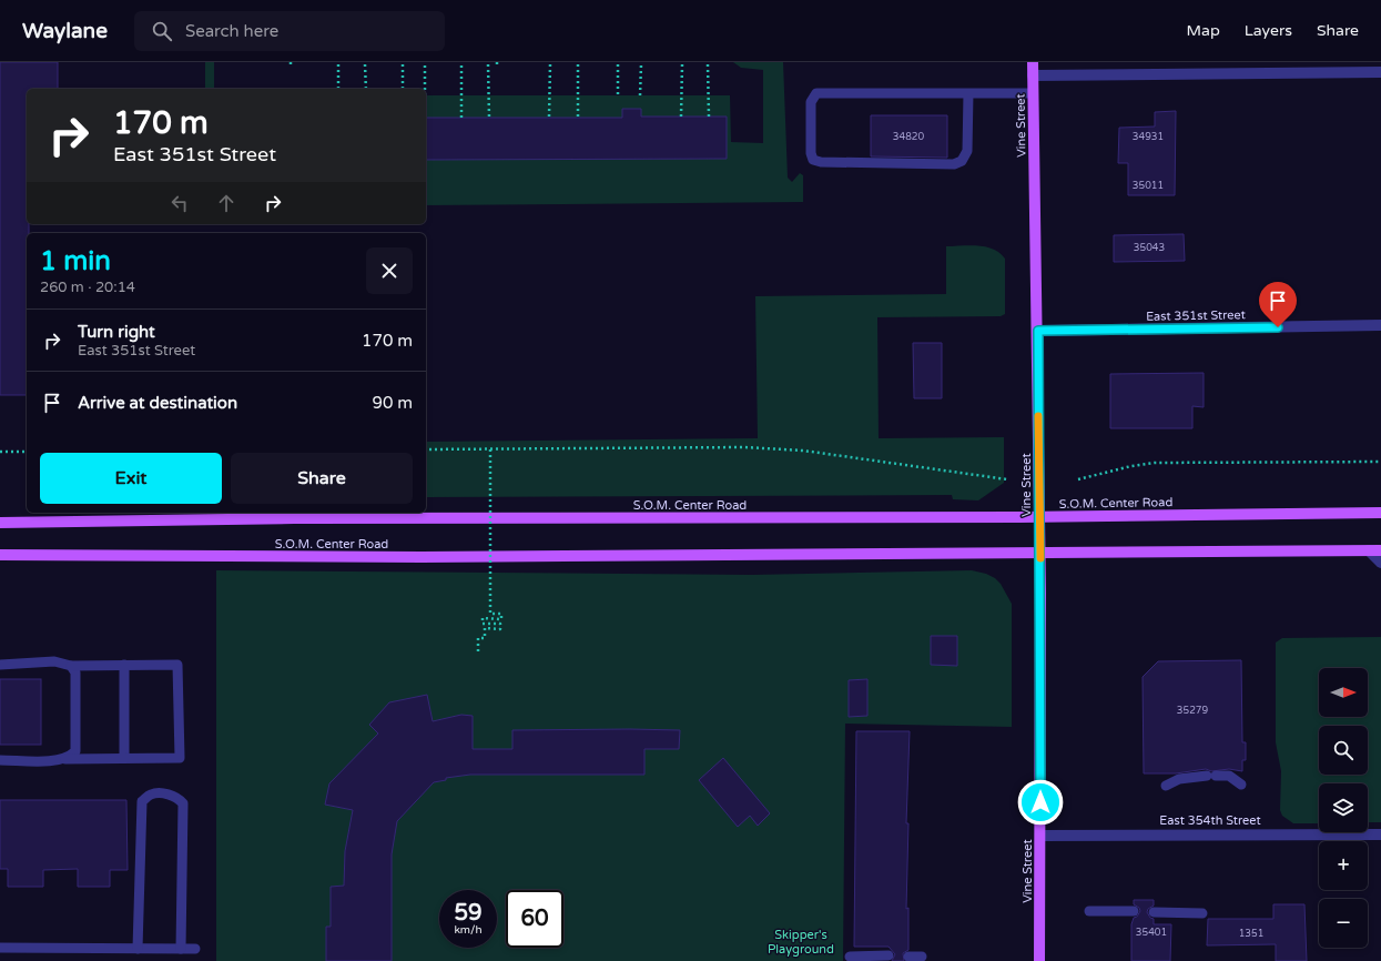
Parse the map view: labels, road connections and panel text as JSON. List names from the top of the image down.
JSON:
{
  "streets": {
    "main road": ["Vine Street", "S.O.M. Center Road"],
    "street": ["East 351st Street", "East 354th Street"]
  },
  "crossings": [
    ["Vine Street", "East 351st Street"],
    ["Vine Street", "S.O.M. Center Road"],
    ["Vine Street", "East 354th Street"]
  ],
  "parks": ["Skipper's Playground"],
  "house_numbers": [
    "34820",
    "34931",
    "35011",
    "35043",
    "35279",
    "35401",
    "1351"
  ],
  "north": "right",
  "page": {
    "header": "Waylane",
    "search": "Search here",
    "nav": ["Map", "Layers", "Share"],
    "turn": ["170 m", "East 351st Street"],
    "heading": ["1 min", "260 m · 20:14"],
    "list": [
      {
        "name": "Turn right",
        "note": "East 351st Street",
        "value": "170 m"
      },
      {
        "name": "Arrive at destination",
        "value": "90 m"
      }
    ],
    "buttons": ["Exit", "Share"],
    "map_buttons": ["+", "−"],
    "speed": "59 km/h",
    "limit": "60"
  }
}
